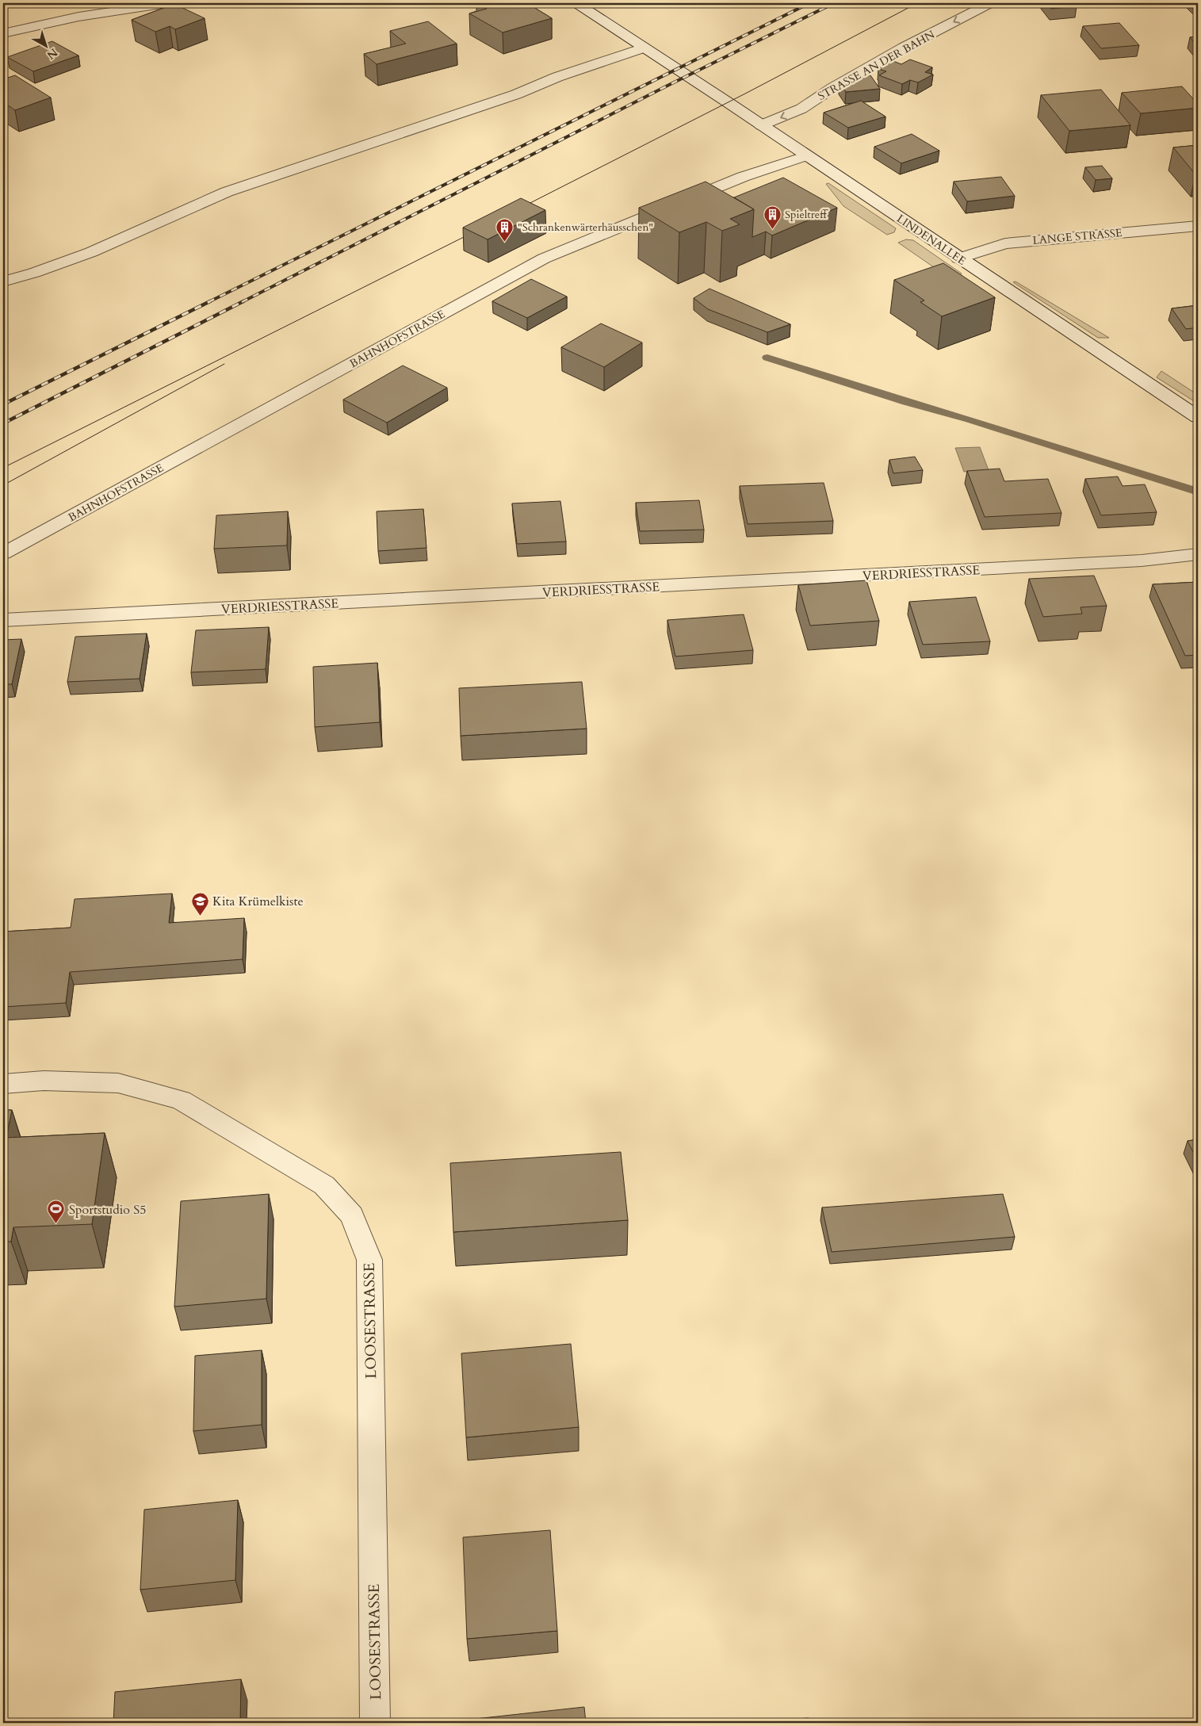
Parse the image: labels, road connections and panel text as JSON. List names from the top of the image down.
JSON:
{
  "streets": {
    "street": [
      "STRASSE AN DER BAHN",
      "LANGE STRASSE",
      "LINDENALLEE",
      "BAHNHOFSTRASSE",
      "VERDRIESSTRASSE",
      "LOOSESTRASSE"
    ]
  },
  "crossings": [
    ["STRASSE AN DER BAHN", "LINDENALLEE"],
    ["LANGE STRASSE", "LINDENALLEE"],
    ["LINDENALLEE", "BAHNHOFSTRASSE"]
  ],
  "one_way": ["STRASSE AN DER BAHN"],
  "places": {
    "building": ["Spieltreff", "\"Schrankenwärterhäusschen\""],
    "school or university": ["Kita Krümelkiste"],
    "sports": ["Sportstudio S5"]
  },
  "north": "bottom right"
}
